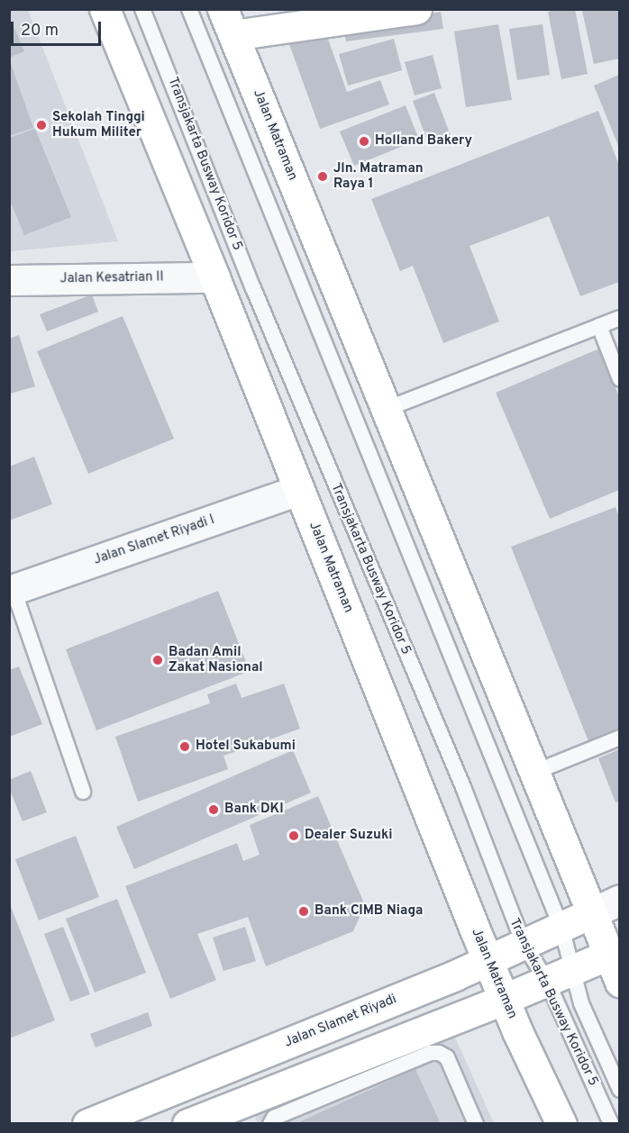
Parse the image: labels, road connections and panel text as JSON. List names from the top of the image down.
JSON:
{
  "streets": {
    "main road": ["Jalan Matraman", "Jalan Slamet Riyadi"],
    "street": ["Jalan Kesatrian II", "Jalan Slamet Riyadi I"],
    "lane": ["Transjakarta Busway Koridor 5"]
  },
  "crossings": [
    ["Jalan Matraman", "Jalan Kesatrian II"],
    ["Jalan Matraman", "Jalan Slamet Riyadi I"],
    ["Jalan Matraman", "Jalan Slamet Riyadi"],
    ["Transjakarta Busway Koridor 5", "Jalan Slamet Riyadi"]
  ],
  "places": [
    "Sekolah Tinggi Hukum Militer",
    "Holland Bakery",
    "Jln. Matraman Raya 1",
    "Badan Amil Zakat Nasional",
    "Hotel Sukabumi",
    "Bank DKI",
    "Dealer Suzuki",
    "Bank CIMB Niaga"
  ],
  "scale_bar": "20 m"
}
